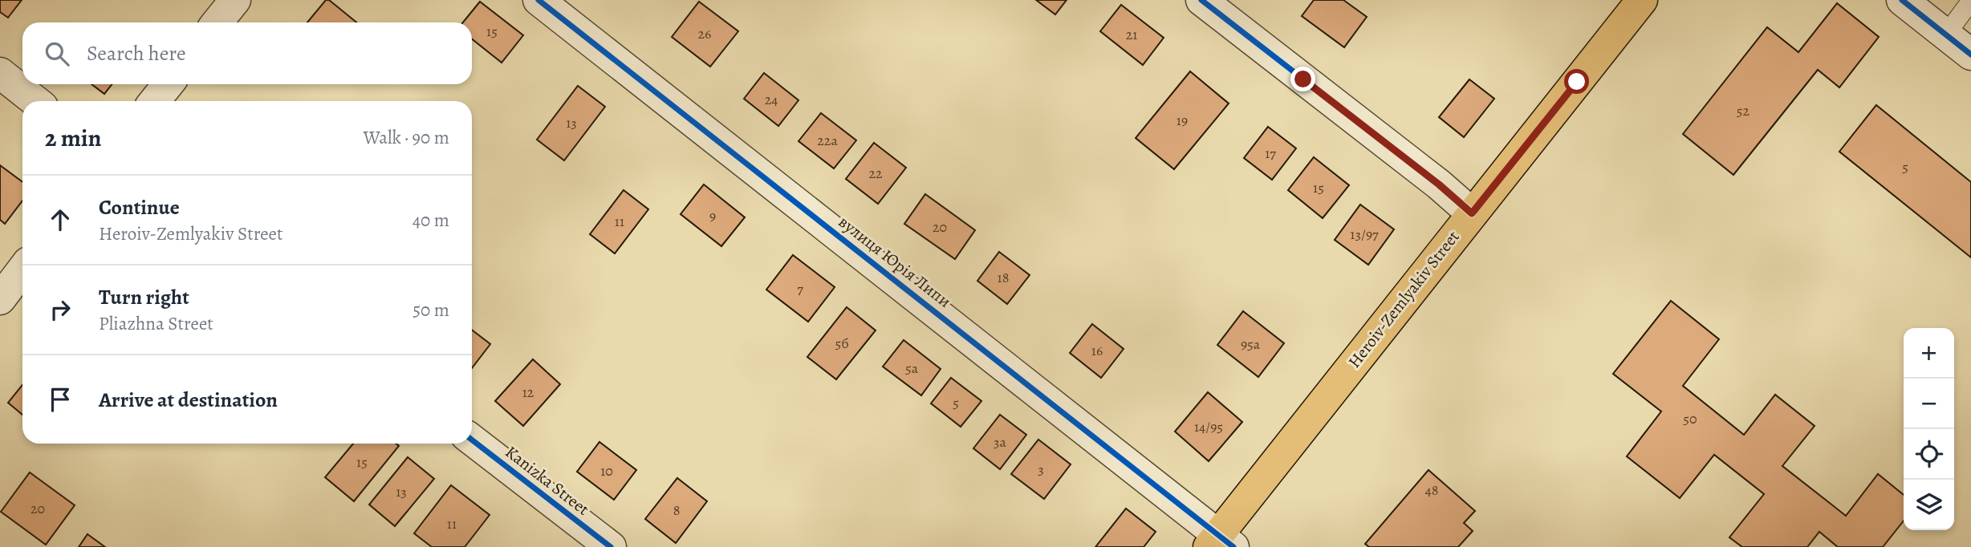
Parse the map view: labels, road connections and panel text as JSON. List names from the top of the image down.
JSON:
{
  "streets": {
    "main road": ["Heroiv-Zemlyakiv Street"],
    "street": ["вулиця Юрія Липи", "Kanizka Street"]
  },
  "crossings": [
    ["вулиця Юрія Липи", "Heroiv-Zemlyakiv Street"]
  ],
  "house_numbers": [
    "15",
    "26",
    "21",
    "24",
    "52",
    "19",
    "13",
    "22а",
    "17",
    "5",
    "22",
    "15",
    "9",
    "11",
    "20",
    "13/97",
    "18",
    "7",
    "5б",
    "95а",
    "16",
    "5а",
    "12",
    "5",
    "50",
    "14/95",
    "3а",
    "15",
    "3",
    "10",
    "48",
    "13",
    "20",
    "8",
    "11"
  ],
  "page": {
    "search": "Search here",
    "heading": ["2 min", "Walk · 90 m"],
    "list": [
      ["Continue", "Heroiv-Zemlyakiv Street", "40 m"],
      ["Turn right", "Pliazhna Street", "50 m"],
      "Arrive at destination"
    ],
    "map_buttons": ["+", "−"]
  }
}
